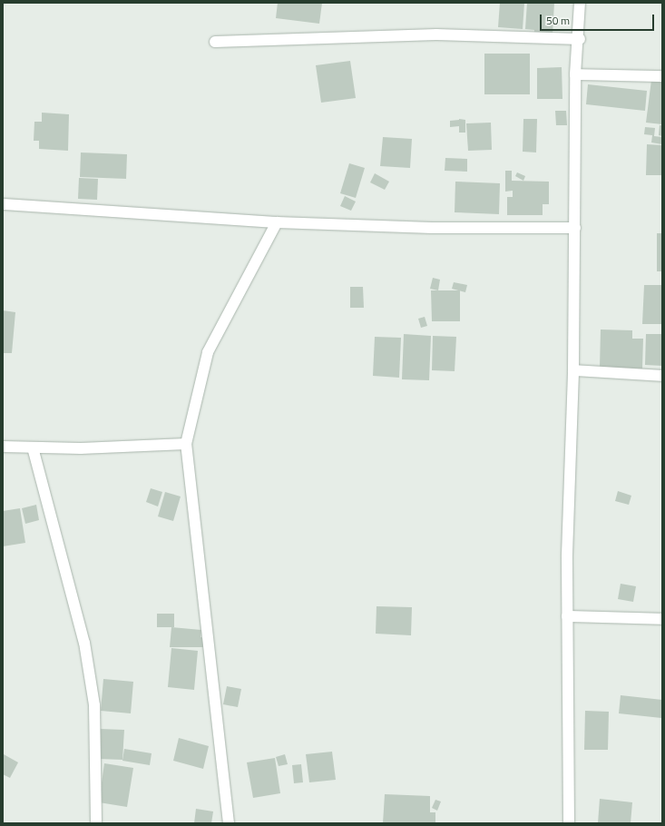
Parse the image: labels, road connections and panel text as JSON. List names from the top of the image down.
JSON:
{
  "scale_bar": "50 m"
}
